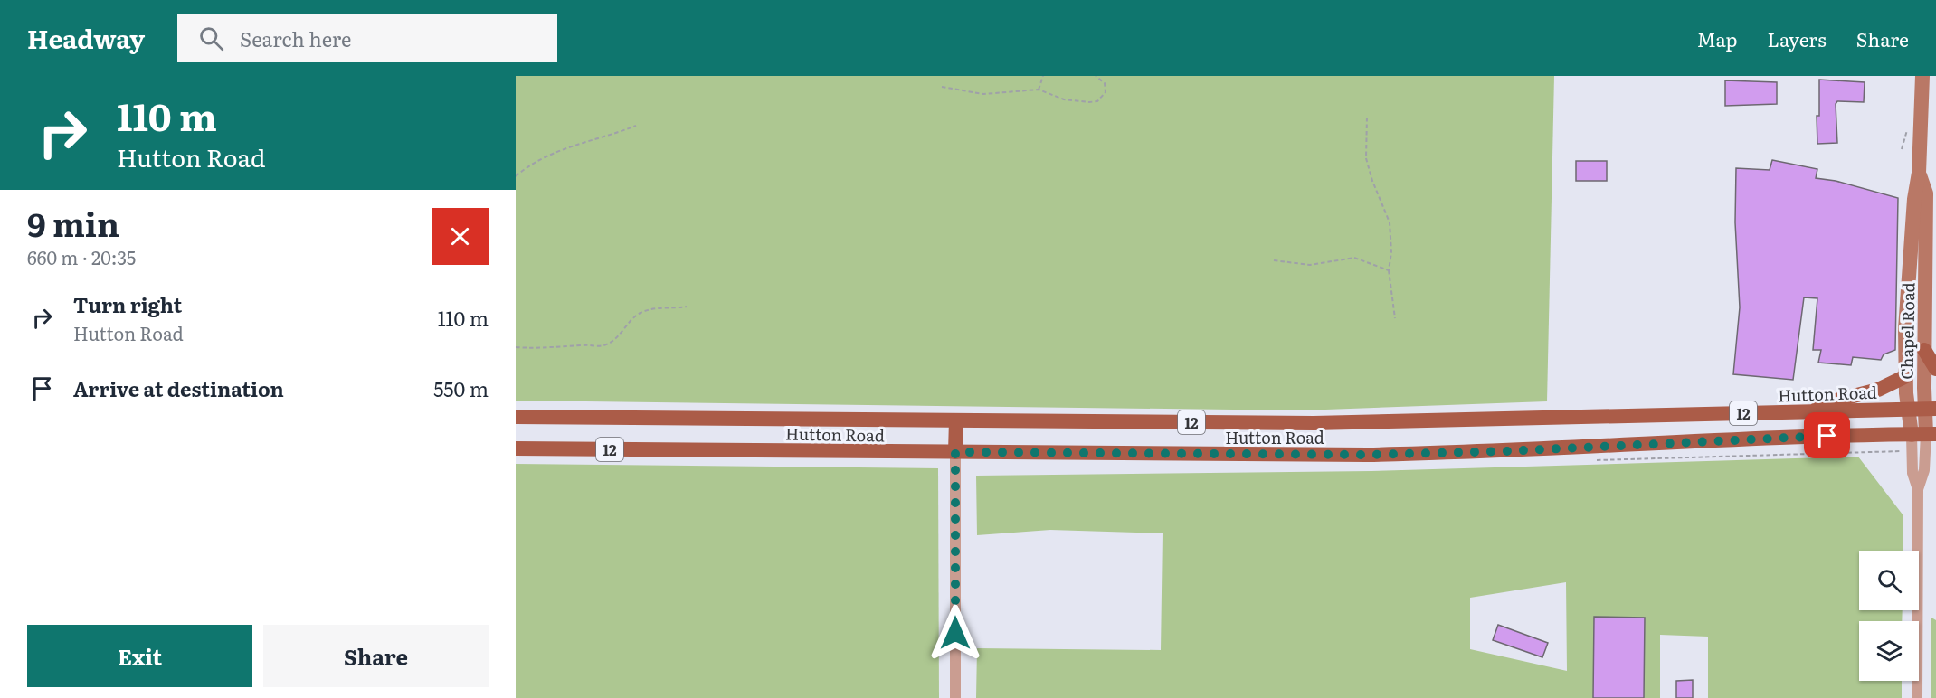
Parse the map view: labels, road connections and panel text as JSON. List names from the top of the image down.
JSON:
{
  "streets": {
    "main road": ["Chapel Road", "Hutton Road", "12"]
  },
  "crossings": [
    ["Chapel Road", "Hutton Road"]
  ],
  "page": {
    "header": "Headway",
    "search": "Search here",
    "nav": ["Map", "Layers", "Share"],
    "turn": ["110 m", "Hutton Road"],
    "heading": ["9 min", "660 m · 20:35"],
    "list": [
      {
        "name": "Turn right",
        "note": "Hutton Road",
        "value": "110 m"
      },
      {
        "name": "Arrive at destination",
        "value": "550 m"
      }
    ],
    "buttons": ["Exit", "Share"]
  }
}
